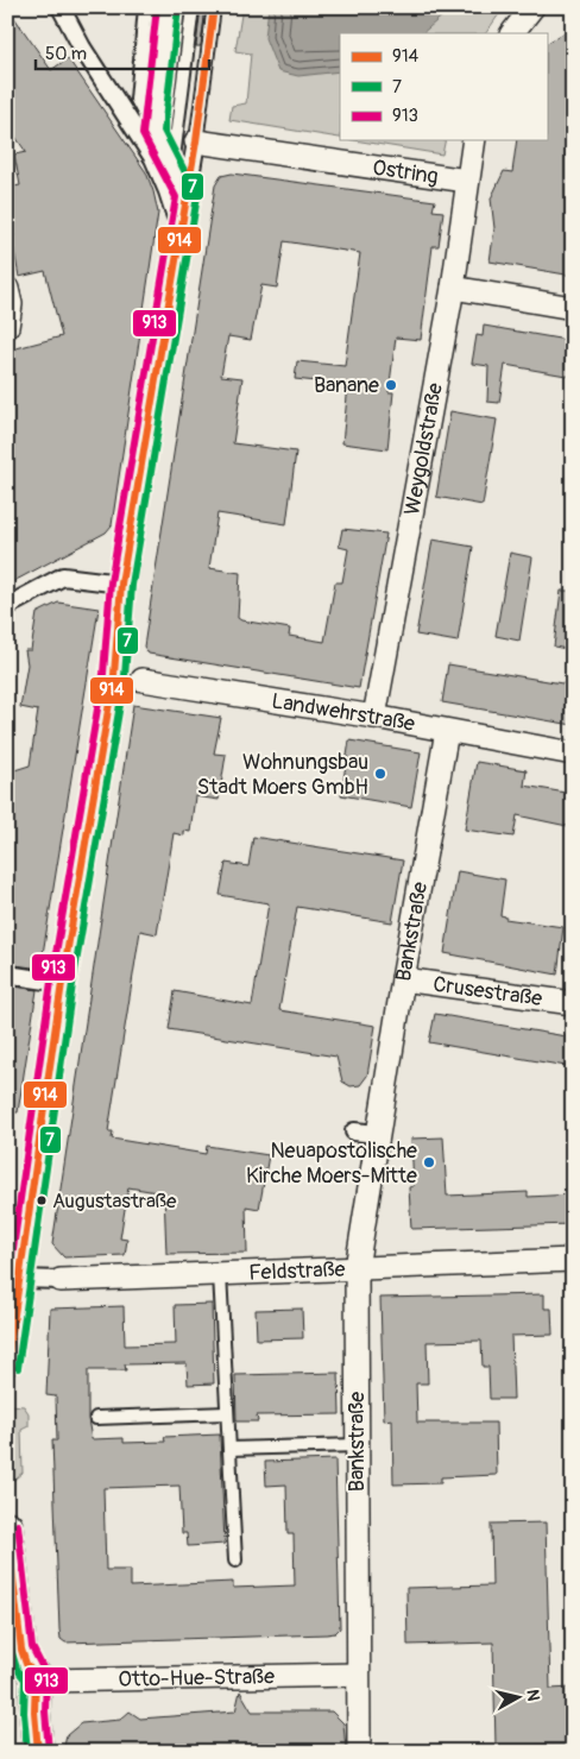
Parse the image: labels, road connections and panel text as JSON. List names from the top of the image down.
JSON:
{
  "streets": {
    "street": [
      "Ostring",
      "Weygoldstraße",
      "Landwehrstraße",
      "Bankstraße",
      "Crusestraße",
      "Feldstraße",
      "Otto-Hue-Straße"
    ]
  },
  "crossings": [
    ["Ostring", "Weygoldstraße"],
    ["Weygoldstraße", "Landwehrstraße"],
    ["Landwehrstraße", "Bankstraße"],
    ["Bankstraße", "Crusestraße"],
    ["Bankstraße", "Feldstraße"],
    ["Bankstraße", "Otto-Hue-Straße"]
  ],
  "places": [
    "Banane",
    "Wohnungsbau Stadt Moers GmbH",
    "Neuapostolische Kirche Moers-Mitte",
    "Augustastraße"
  ],
  "lines": ["transit line 913", "transit line 7", "transit line 914"],
  "legend": ["914", "7", "913"],
  "scale_bar": "50 m",
  "north": "right"
}
